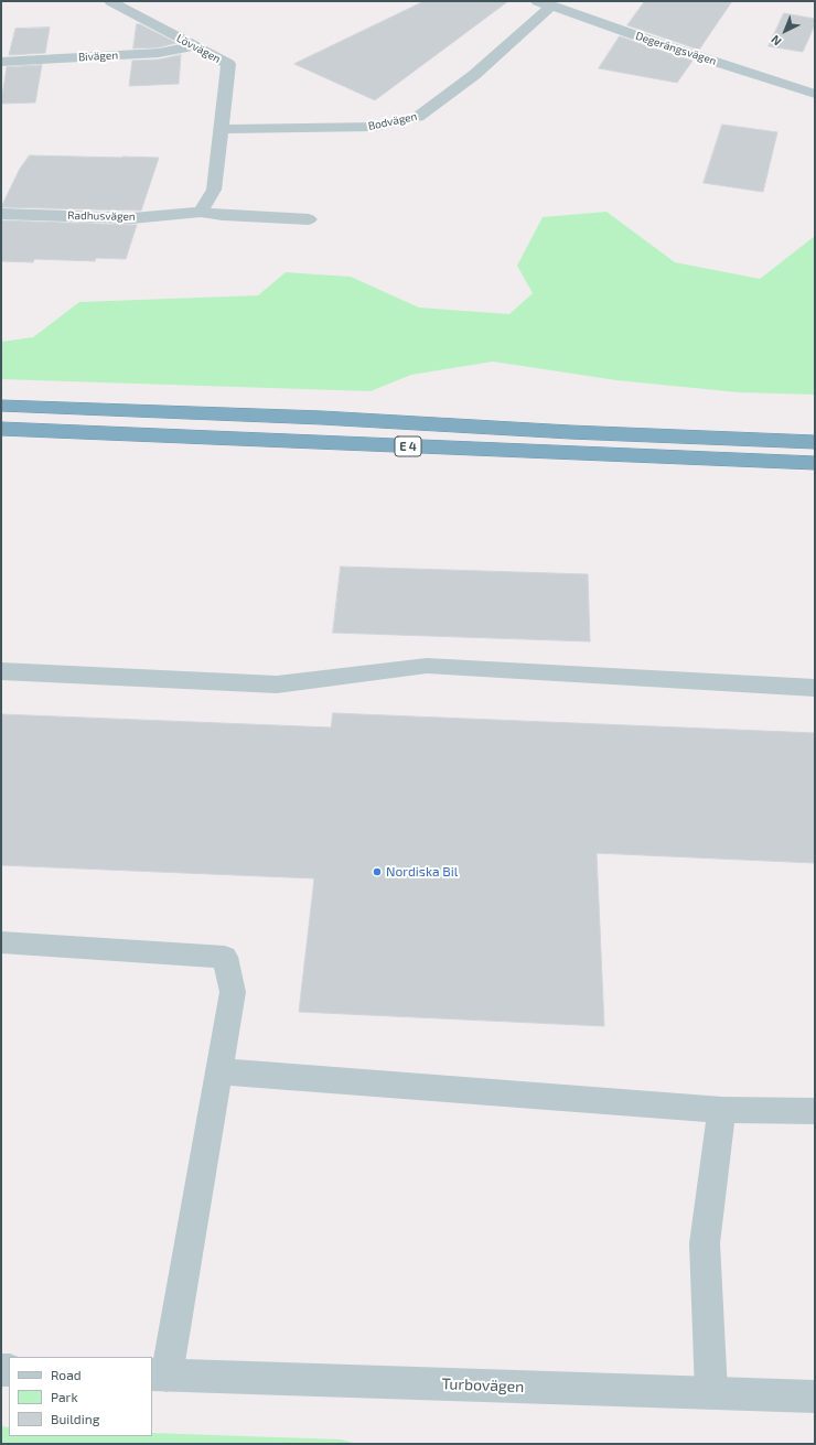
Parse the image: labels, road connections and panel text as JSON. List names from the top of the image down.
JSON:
{
  "streets": {
    "highway": ["E 4"],
    "street": [
      "Lövvägen",
      "Degerängsvägen",
      "Bivägen",
      "Bodvägen",
      "Radhusvägen",
      "Turbovägen"
    ]
  },
  "crossings": [
    ["Lövvägen", "Bivägen"],
    ["Lövvägen", "Bodvägen"],
    ["Degerängsvägen", "Bodvägen"]
  ],
  "places": ["Nordiska Bil"],
  "legend": ["Road", "Park", "Building"],
  "north": "bottom left"
}
